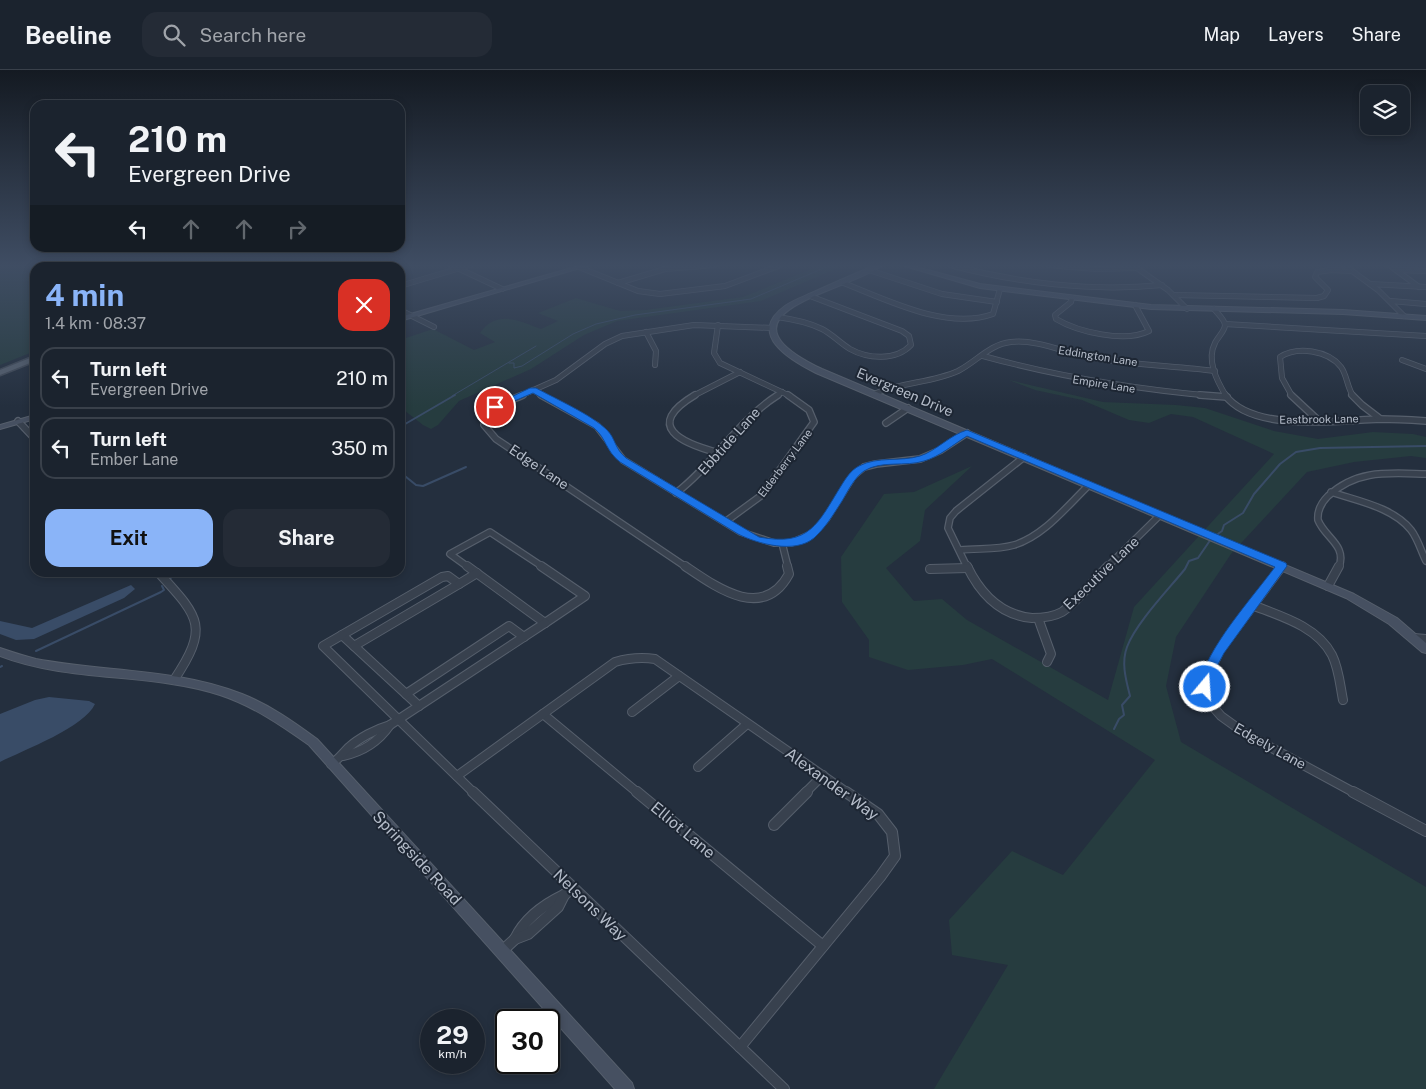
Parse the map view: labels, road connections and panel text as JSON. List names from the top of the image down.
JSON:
{
  "streets": {
    "street": [
      "Eddington Lane",
      "Empire Lane",
      "Evergreen Drive",
      "Eastbrook Lane",
      "Ebbtide Lane",
      "Elderberry Lane",
      "Edge Lane",
      "Executive Lane",
      "Edgely Lane",
      "Alexander Way",
      "Elliot Lane",
      "Springside Road",
      "Nelsons Way"
    ]
  },
  "crossings": [
    ["Eddington Lane", "Empire Lane"],
    ["Eddington Lane", "Evergreen Drive"],
    ["Empire Lane", "Eastbrook Lane"],
    ["Evergreen Drive", "Edge Lane"],
    ["Evergreen Drive", "Executive Lane"],
    ["Evergreen Drive", "Edgely Lane"],
    ["Ebbtide Lane", "Elderberry Lane"],
    ["Elderberry Lane", "Edge Lane"],
    ["Alexander Way", "Elliot Lane"],
    ["Alexander Way", "Nelsons Way"]
  ],
  "page": {
    "header": "Beeline",
    "search": "Search here",
    "nav": ["Map", "Layers", "Share"],
    "turn": ["210 m", "Evergreen Drive"],
    "heading": ["4 min", "1.4 km · 08:37"],
    "list": [
      {
        "name": "Turn left",
        "note": "Evergreen Drive",
        "value": "210 m"
      },
      {
        "name": "Turn left",
        "note": "Ember Lane",
        "value": "350 m"
      }
    ],
    "buttons": ["Exit", "Share"],
    "speed": "29 km/h",
    "limit": "30"
  }
}
